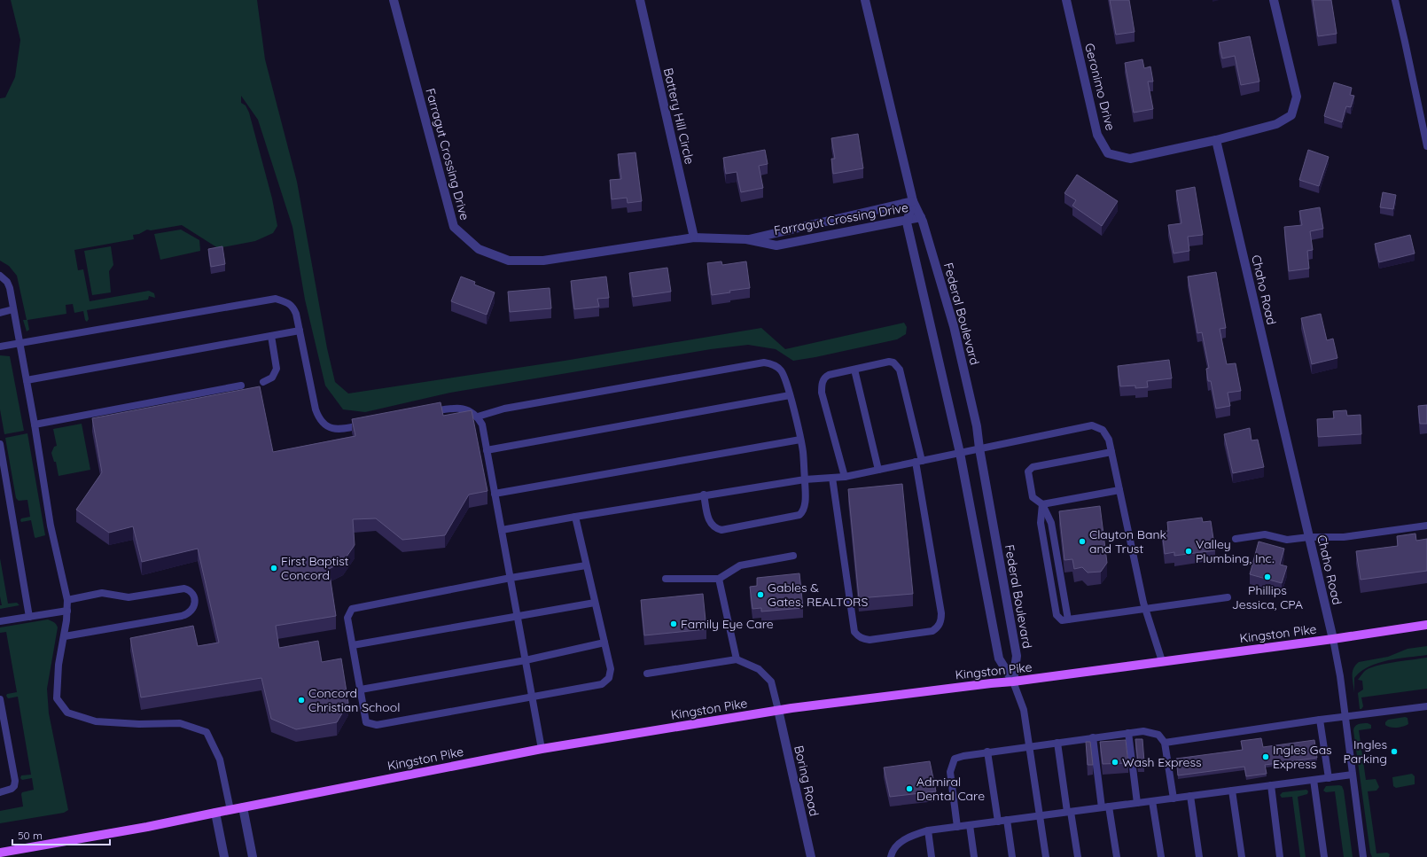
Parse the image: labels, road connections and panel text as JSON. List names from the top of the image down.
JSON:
{
  "streets": {
    "main road": ["Kingston Pike"],
    "street": [
      "Geronimo Drive",
      "Battery Hill Circle",
      "Farragut Crossing Drive",
      "Chaho Road",
      "Federal Boulevard",
      "Boring Road"
    ]
  },
  "crossings": [
    ["Geronimo Drive", "Chaho Road"],
    ["Battery Hill Circle", "Farragut Crossing Drive"],
    ["Farragut Crossing Drive", "Federal Boulevard"],
    ["Chaho Road", "Kingston Pike"],
    ["Federal Boulevard", "Kingston Pike"],
    ["Kingston Pike", "Boring Road"]
  ],
  "places": [
    "Clayton Bank and Trust",
    "Valley Plumbing, Inc.",
    "First Baptist Concord",
    "Phillips Jessica, CPA",
    "Gables & Gates, REALTORS",
    "Family Eye Care",
    "Concord Christian School",
    "Ingles Parking",
    "Ingles Gas Express",
    "Wash Express",
    "Admiral Dental Care"
  ],
  "scale_bar": "50 m"
}
